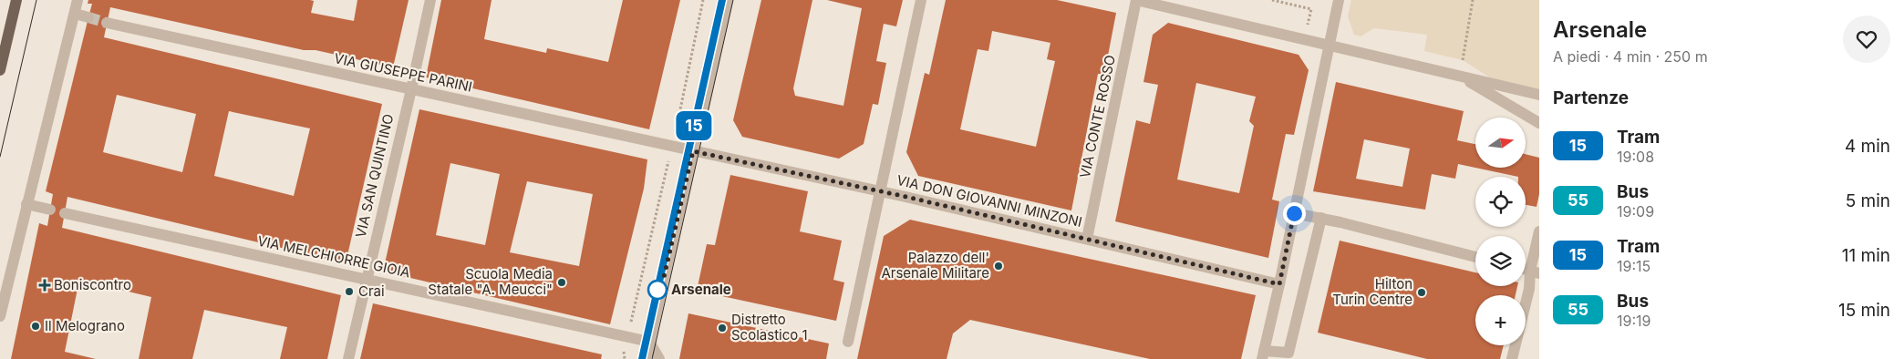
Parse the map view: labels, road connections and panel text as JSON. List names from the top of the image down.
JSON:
{
  "streets": {
    "street": [
      "VIA GIUSEPPE PARINI",
      "VIA CONTE ROSSO",
      "VIA SAN QUINTINO",
      "VIA DON GIOVANNI MINZONI",
      "VIA MELCHIORRE GIOIA"
    ]
  },
  "crossings": [
    ["VIA GIUSEPPE PARINI", "VIA SAN QUINTINO"],
    ["VIA GIUSEPPE PARINI", "VIA DON GIOVANNI MINZONI"],
    ["VIA CONTE ROSSO", "VIA DON GIOVANNI MINZONI"],
    ["VIA SAN QUINTINO", "VIA MELCHIORRE GIOIA"]
  ],
  "places": {
    "other": [
      "Palazzo dell' Arsenale Militare",
      "Scuola Media Statale \"A. Meucci\"",
      "Arsenale",
      "Crai",
      "Hilton Turin Centre",
      "Il Melograno",
      "Distretto Scolastico 1"
    ],
    "health": ["Boniscontro"]
  },
  "lines": ["tram line 15"],
  "north": "right",
  "page": {
    "on_map": "15",
    "heading": [
      ["Arsenale", "A piedi · 4 min · 250 m"],
      "Partenze"
    ],
    "map_buttons": "+",
    "list": [
      {
        "mark": "15",
        "name": "Tram",
        "note": "19:08",
        "value": "4 min"
      },
      {
        "mark": "55",
        "name": "Bus",
        "note": "19:09",
        "value": "5 min"
      },
      {
        "mark": "15",
        "name": "Tram",
        "note": "19:15",
        "value": "11 min"
      },
      {
        "mark": "55",
        "name": "Bus",
        "note": "19:19",
        "value": "15 min"
      }
    ]
  }
}
